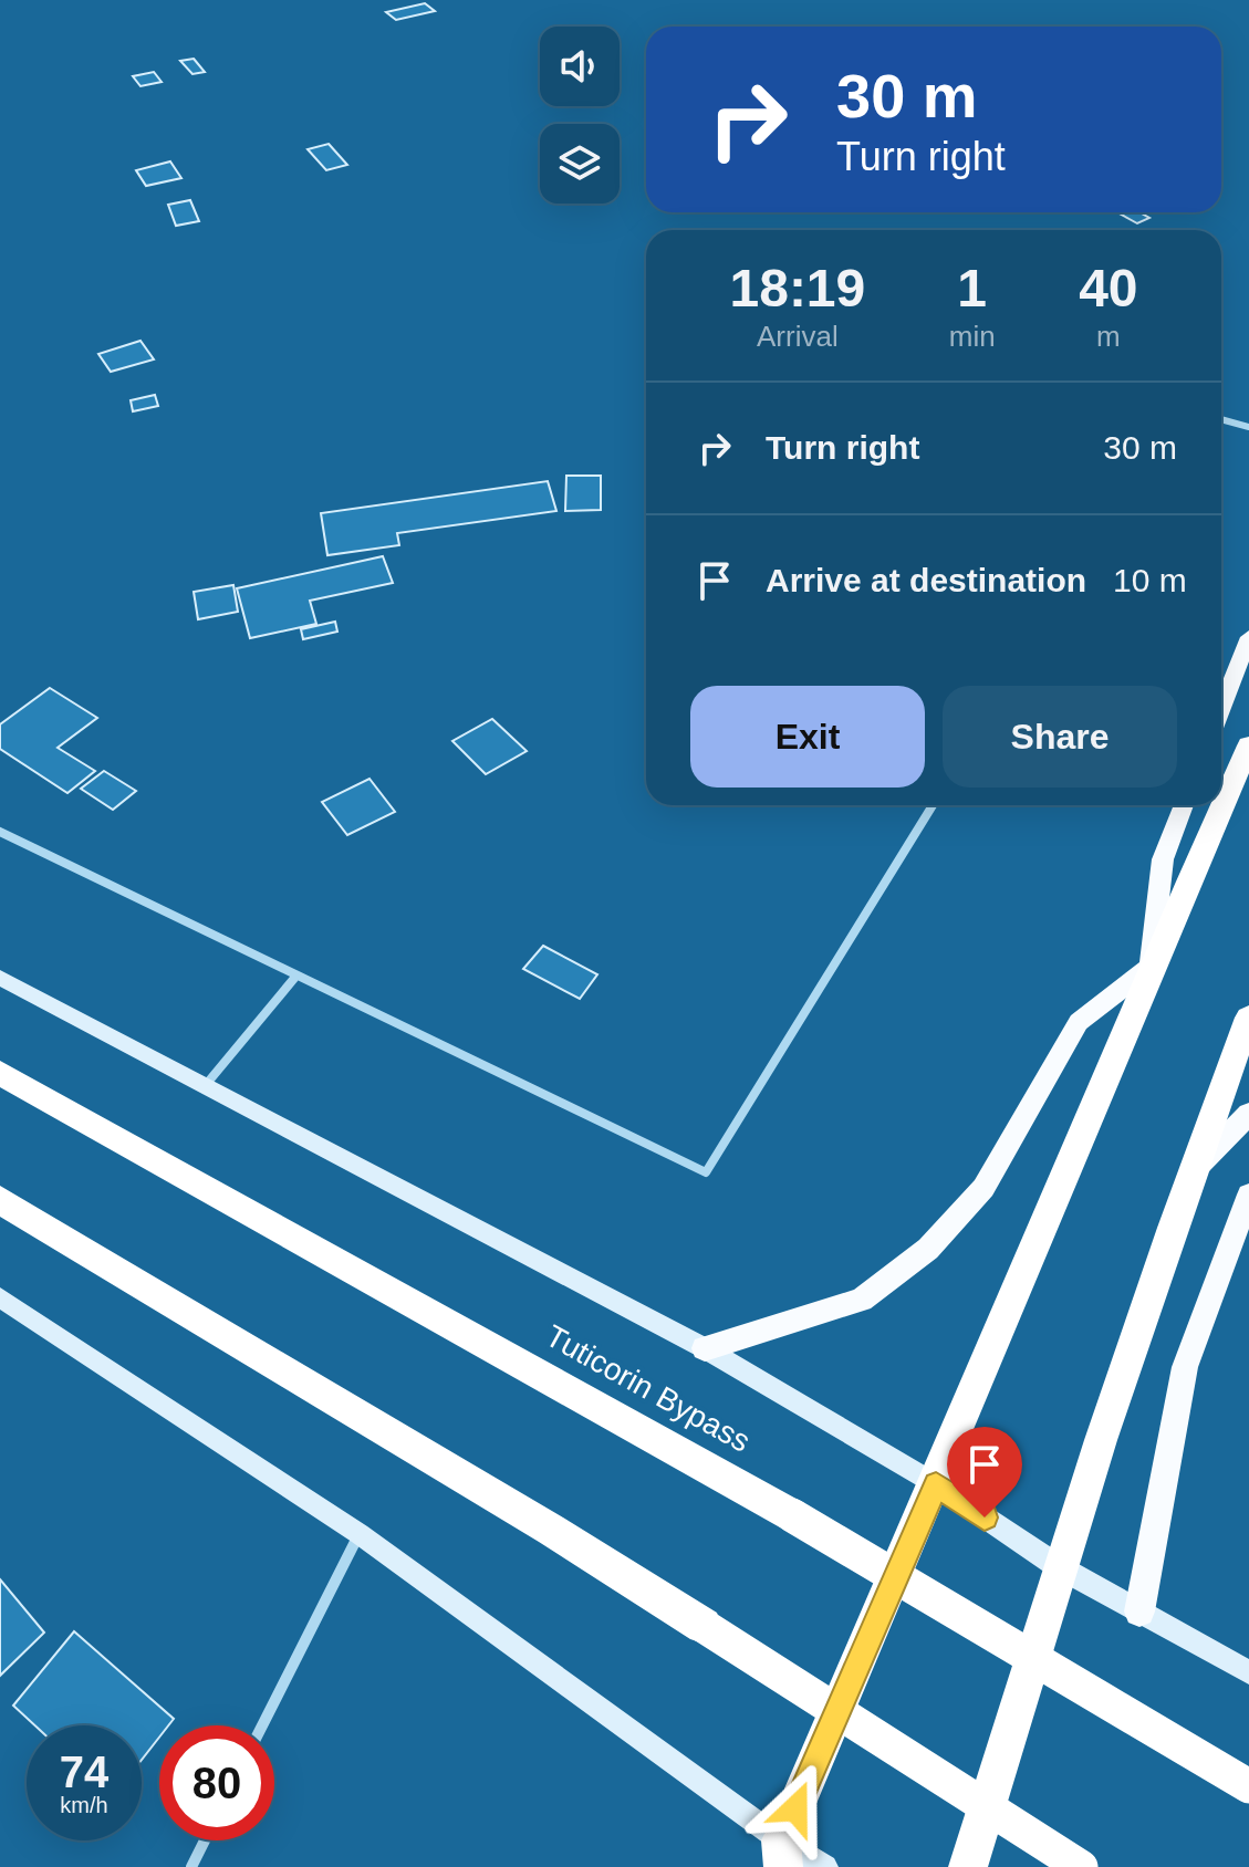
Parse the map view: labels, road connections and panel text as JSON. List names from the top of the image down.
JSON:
{
  "streets": {
    "highway": ["Tuticorin Bypass"]
  },
  "page": {
    "turn": ["30 m", "Turn right"],
    "eta": [
      "18:19",
      "Arrival",
      "1",
      "min",
      "40",
      "m"
    ],
    "list": [
      {
        "name": "Turn right",
        "value": "30 m"
      },
      {
        "name": "Arrive at destination",
        "value": "10 m"
      }
    ],
    "buttons": ["Exit", "Share"],
    "speed": "74 km/h",
    "limit": "80"
  }
}
